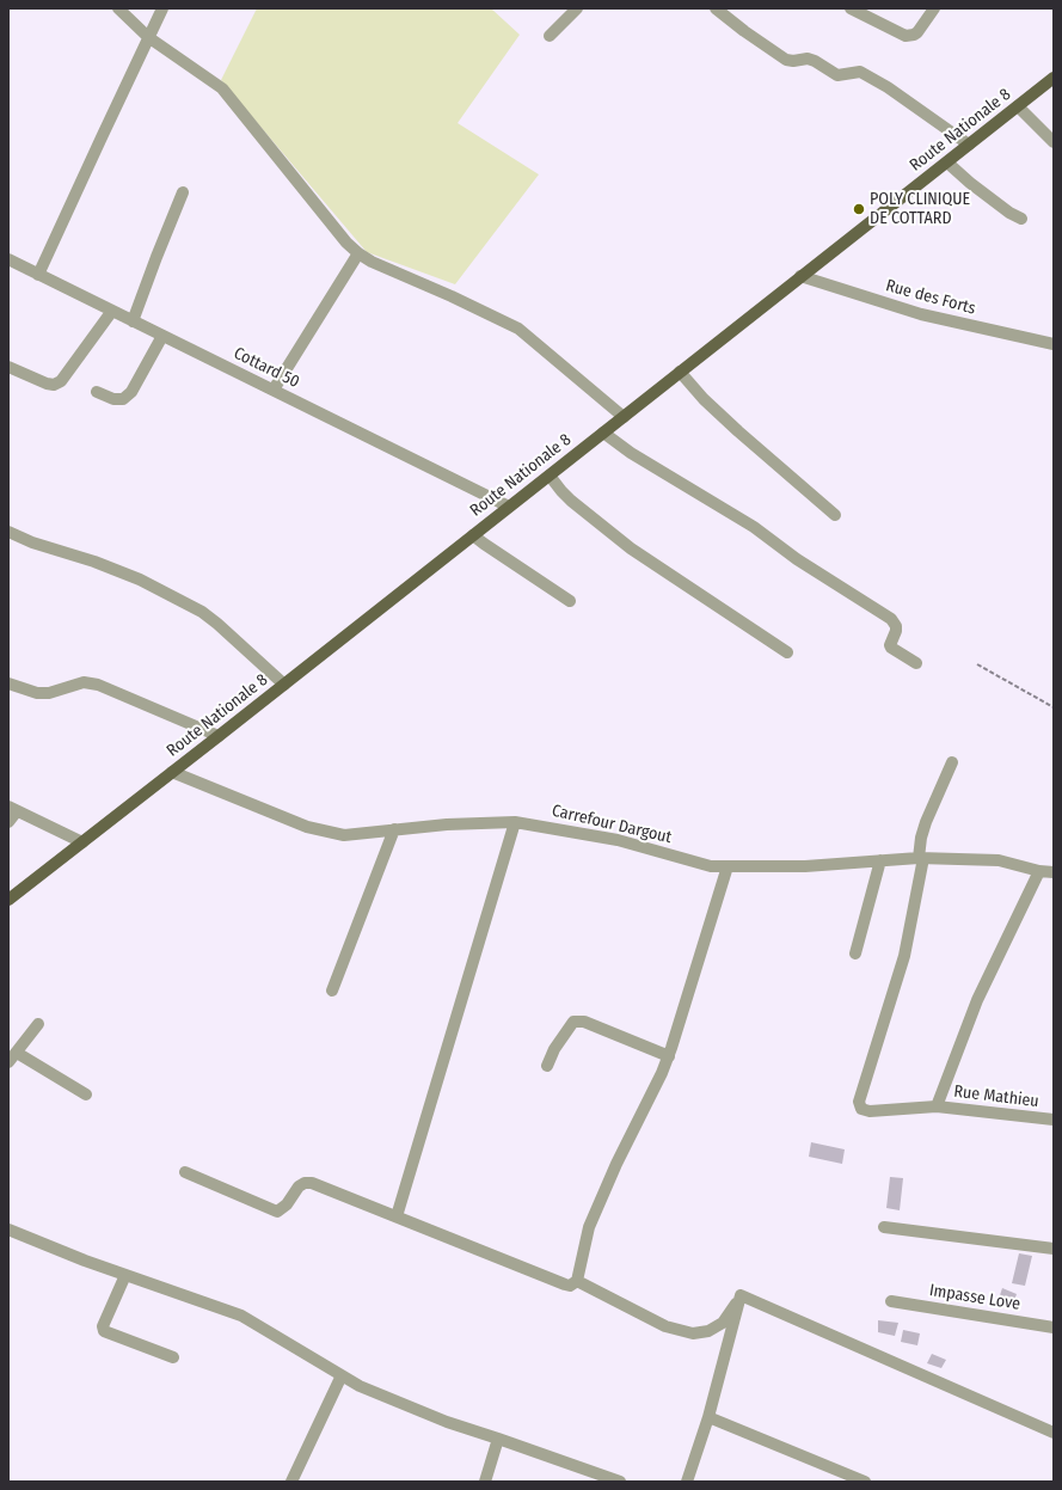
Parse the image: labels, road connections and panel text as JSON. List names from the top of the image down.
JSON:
{
  "streets": {
    "main road": ["Route Nationale 8"],
    "street": [
      "Rue des Forts",
      "Cottard 50",
      "Carrefour Dargout",
      "Rue Mathieu",
      "Impasse Love"
    ]
  },
  "crossings": [
    ["Route Nationale 8", "Rue des Forts"],
    ["Route Nationale 8", "Cottard 50"],
    ["Route Nationale 8", "Carrefour Dargout"],
    ["Carrefour Dargout", "Rue Mathieu"]
  ],
  "places": ["POLY CLINIQUE DE COTTARD"]
}
